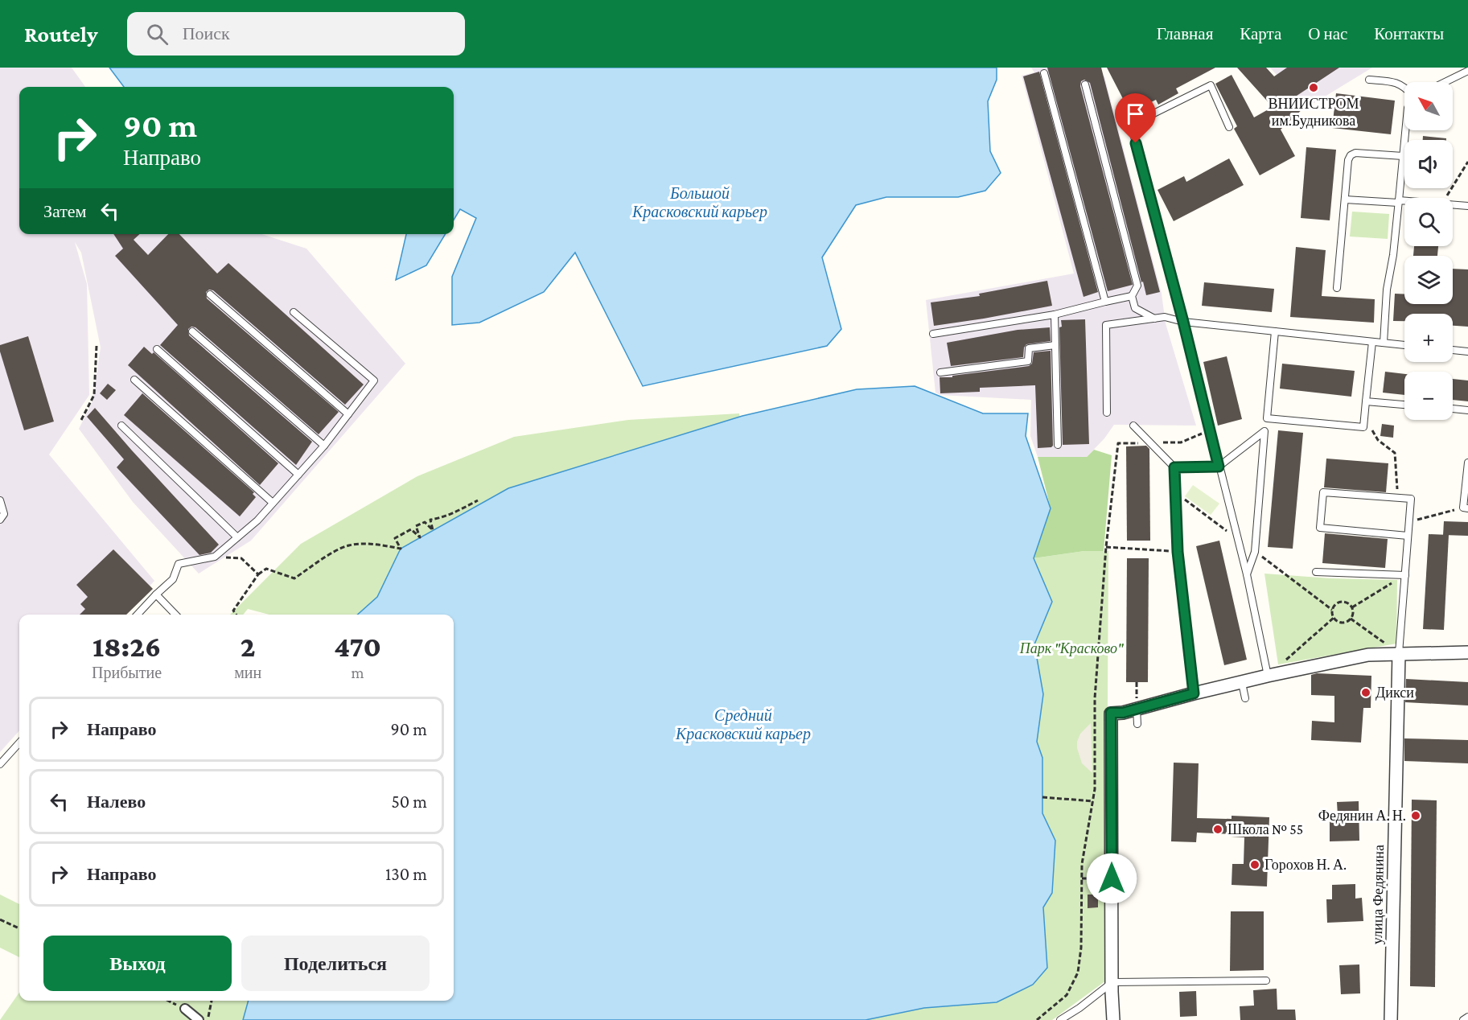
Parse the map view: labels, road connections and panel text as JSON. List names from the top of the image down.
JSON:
{
  "streets": {
    "street": ["улица Федянина"]
  },
  "water": ["Большой Красковский карьер", "Средний Красковский карьер"],
  "parks": ["Парк \"Красково\""],
  "places": [
    "ВНИИСТРОМ им.Будникова",
    "Дикси",
    "Федянин А. Н.",
    "Школа № 55",
    "Горохов Н. А."
  ],
  "north": "top left",
  "page": {
    "header": "Routely",
    "search": "Поиск",
    "nav": [
      "Главная",
      "Карта",
      "О нас",
      "Контакты"
    ],
    "map_buttons": ["+", "−"],
    "turn": ["90 m", "Направо"],
    "then": "Затем",
    "eta": [
      "18:26",
      "Прибытие",
      "2",
      "мин",
      "470",
      "m"
    ],
    "list": [
      {
        "name": "Направо",
        "value": "90 m"
      },
      {
        "name": "Налево",
        "value": "50 m"
      },
      {
        "name": "Направо",
        "value": "130 m"
      }
    ],
    "buttons": ["Выход", "Поделиться"]
  }
}
